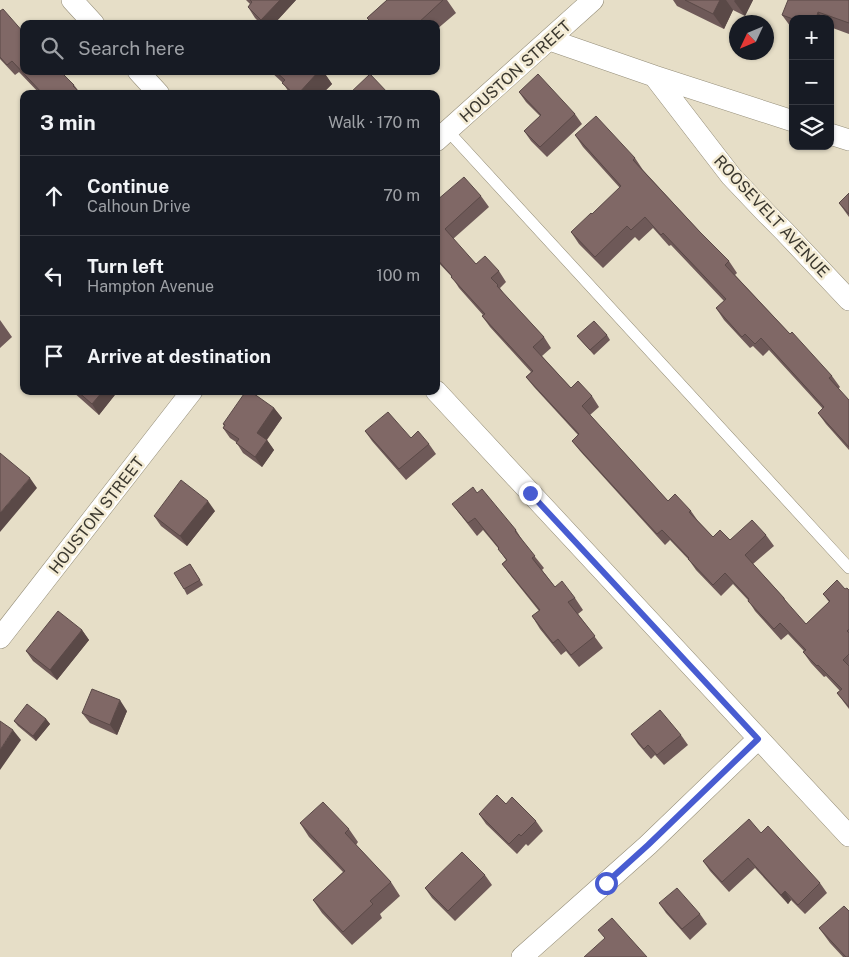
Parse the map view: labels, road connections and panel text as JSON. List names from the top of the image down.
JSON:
{
  "streets": {
    "street": ["HOUSTON STREET", "ROOSEVELT AVENUE"]
  },
  "north": "bottom left",
  "page": {
    "map_buttons": ["+", "−"],
    "search": "Search here",
    "heading": ["3 min", "Walk · 170 m"],
    "list": [
      ["Continue", "Calhoun Drive", "70 m"],
      ["Turn left", "Hampton Avenue", "100 m"],
      "Arrive at destination"
    ]
  }
}
